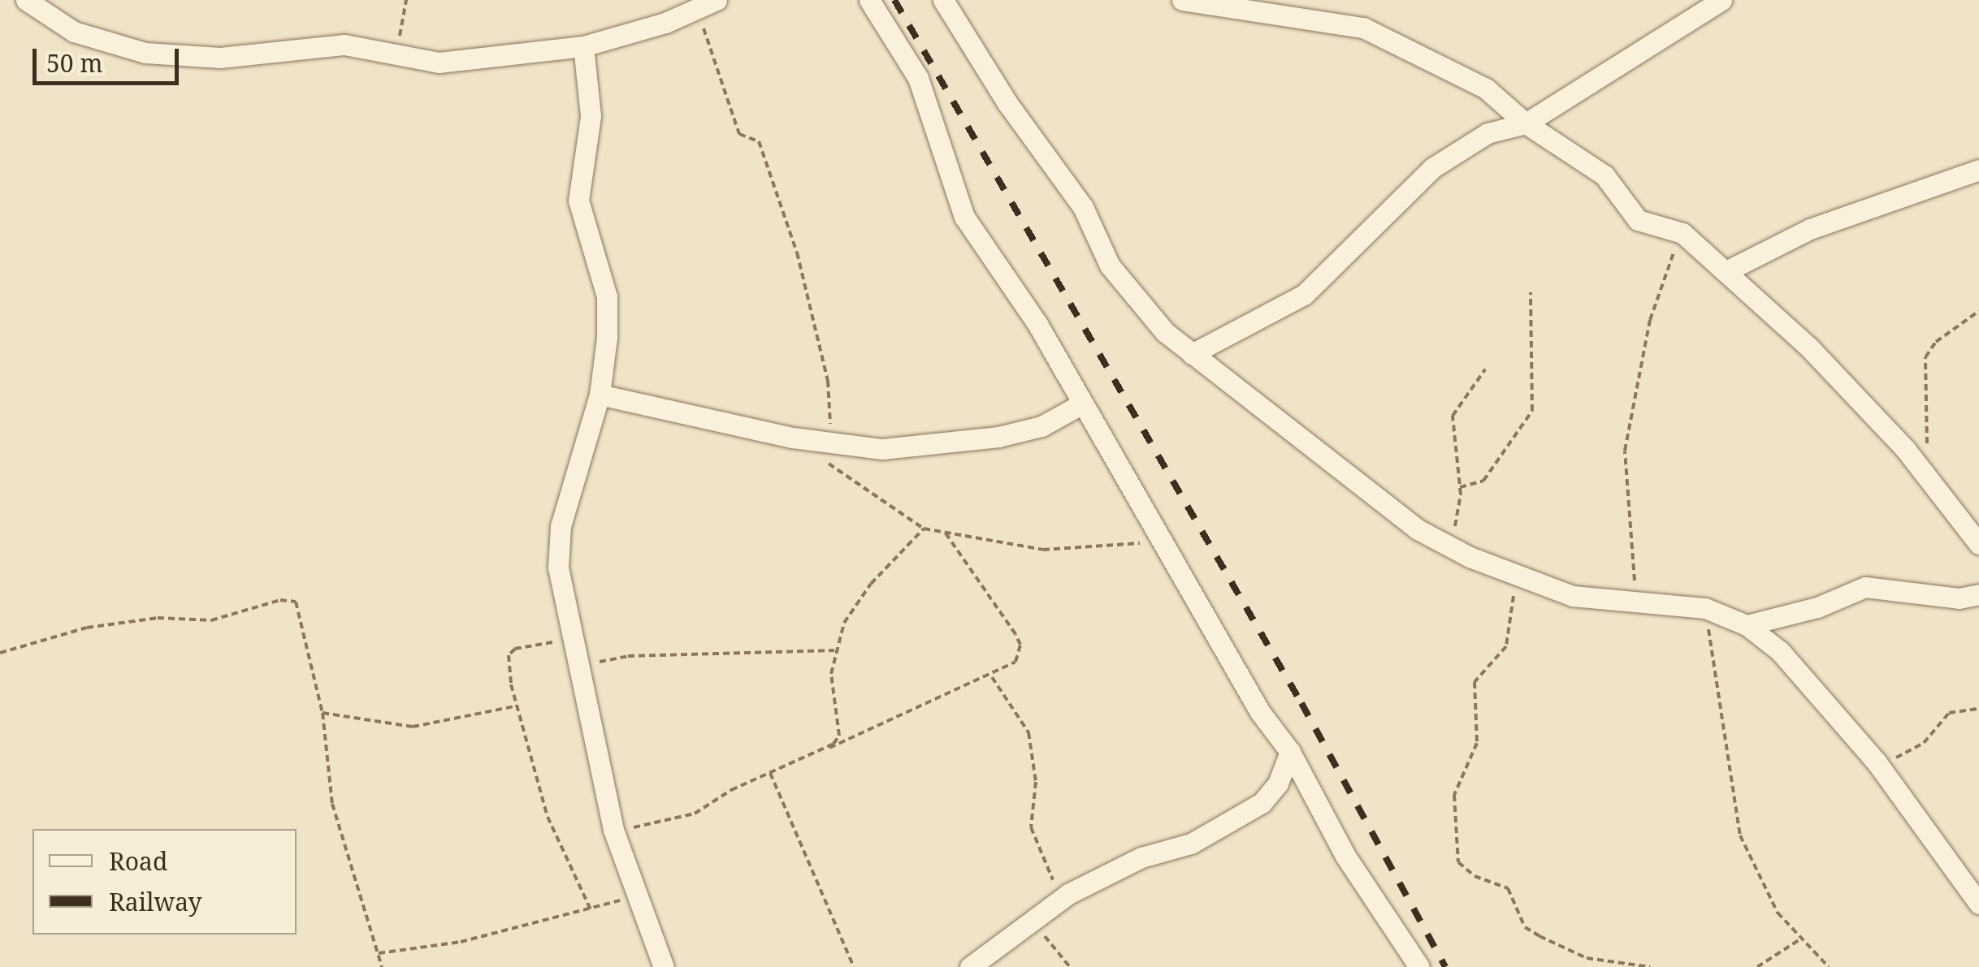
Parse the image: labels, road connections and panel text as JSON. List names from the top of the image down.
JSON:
{
  "legend": ["Road", "Railway"],
  "scale_bar": "50 m"
}
